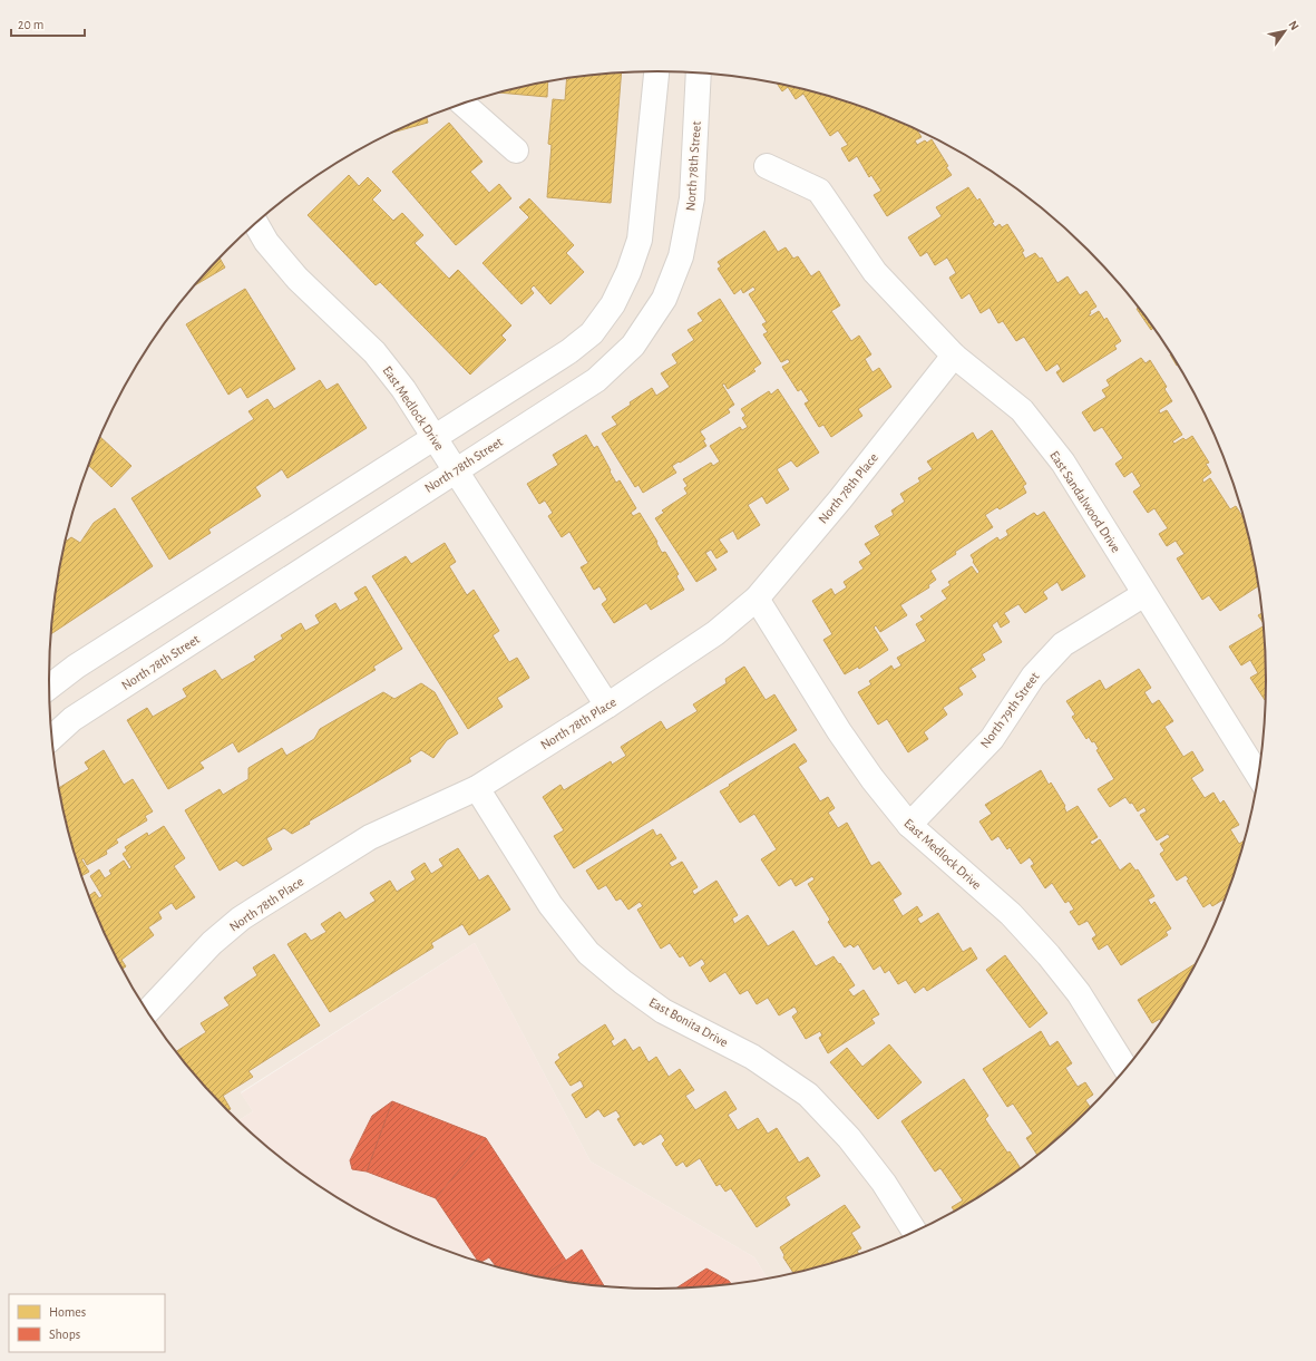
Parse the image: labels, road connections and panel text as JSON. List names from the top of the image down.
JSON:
{
  "streets": {
    "street": [
      "North 78th Street",
      "East Medlock Drive",
      "North 78th Place",
      "East Sandalwood Drive",
      "North 79th Street",
      "East Bonita Drive"
    ]
  },
  "crossings": [
    ["North 78th Street", "East Medlock Drive"],
    ["East Medlock Drive", "North 78th Place"],
    ["East Medlock Drive", "North 79th Street"],
    ["North 78th Place", "East Sandalwood Drive"],
    ["North 78th Place", "East Bonita Drive"],
    ["East Sandalwood Drive", "North 79th Street"]
  ],
  "legend": ["Homes", "Shops"],
  "scale_bar": "20 m",
  "north": "top right"
}
